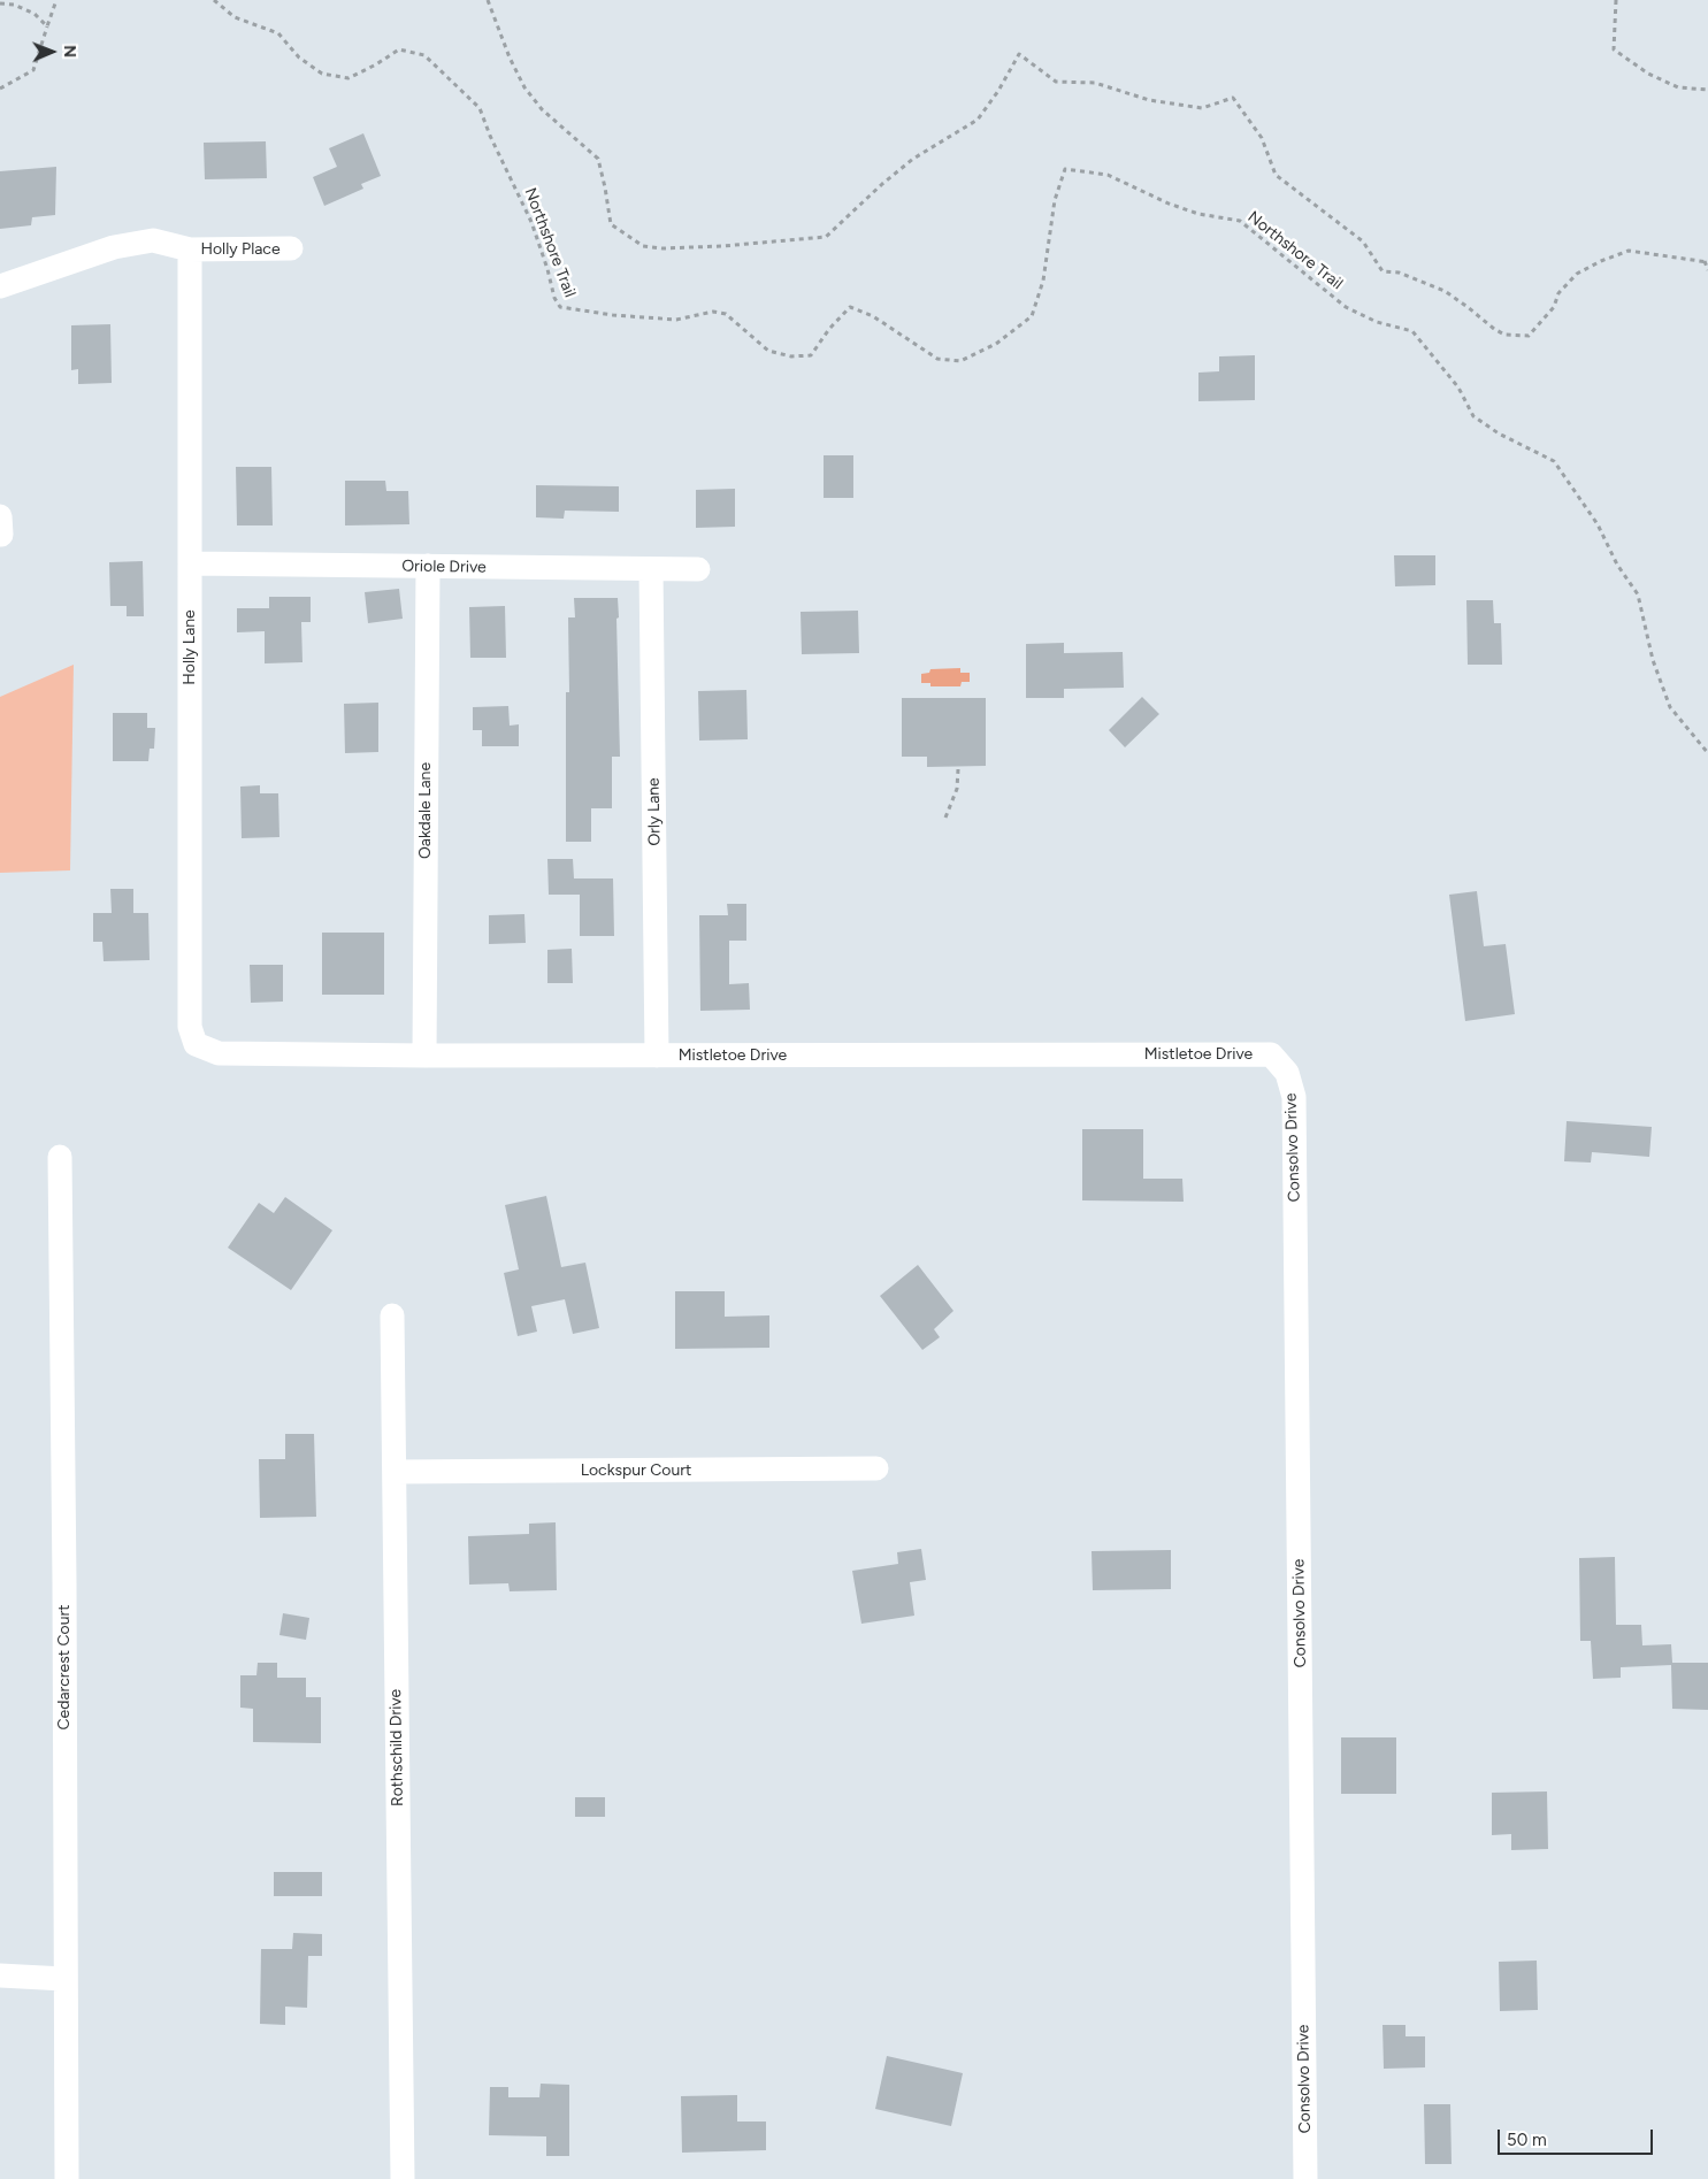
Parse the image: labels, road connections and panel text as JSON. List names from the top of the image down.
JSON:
{
  "streets": {
    "street": [
      "Holly Place",
      "Oriole Drive",
      "Holly Lane",
      "Oakdale Lane",
      "Orly Lane",
      "Mistletoe Drive",
      "Consolvo Drive",
      "Lockspur Court",
      "Cedarcrest Court",
      "Rothschild Drive"
    ],
    "path": ["Northshore Trail"]
  },
  "crossings": [
    ["Holly Place", "Holly Lane"],
    ["Oriole Drive", "Holly Lane"],
    ["Oriole Drive", "Oakdale Lane"],
    ["Oriole Drive", "Orly Lane"],
    ["Holly Lane", "Mistletoe Drive"],
    ["Oakdale Lane", "Mistletoe Drive"],
    ["Orly Lane", "Mistletoe Drive"],
    ["Mistletoe Drive", "Consolvo Drive"],
    ["Lockspur Court", "Rothschild Drive"]
  ],
  "scale_bar": "50 m",
  "north": "right"
}
